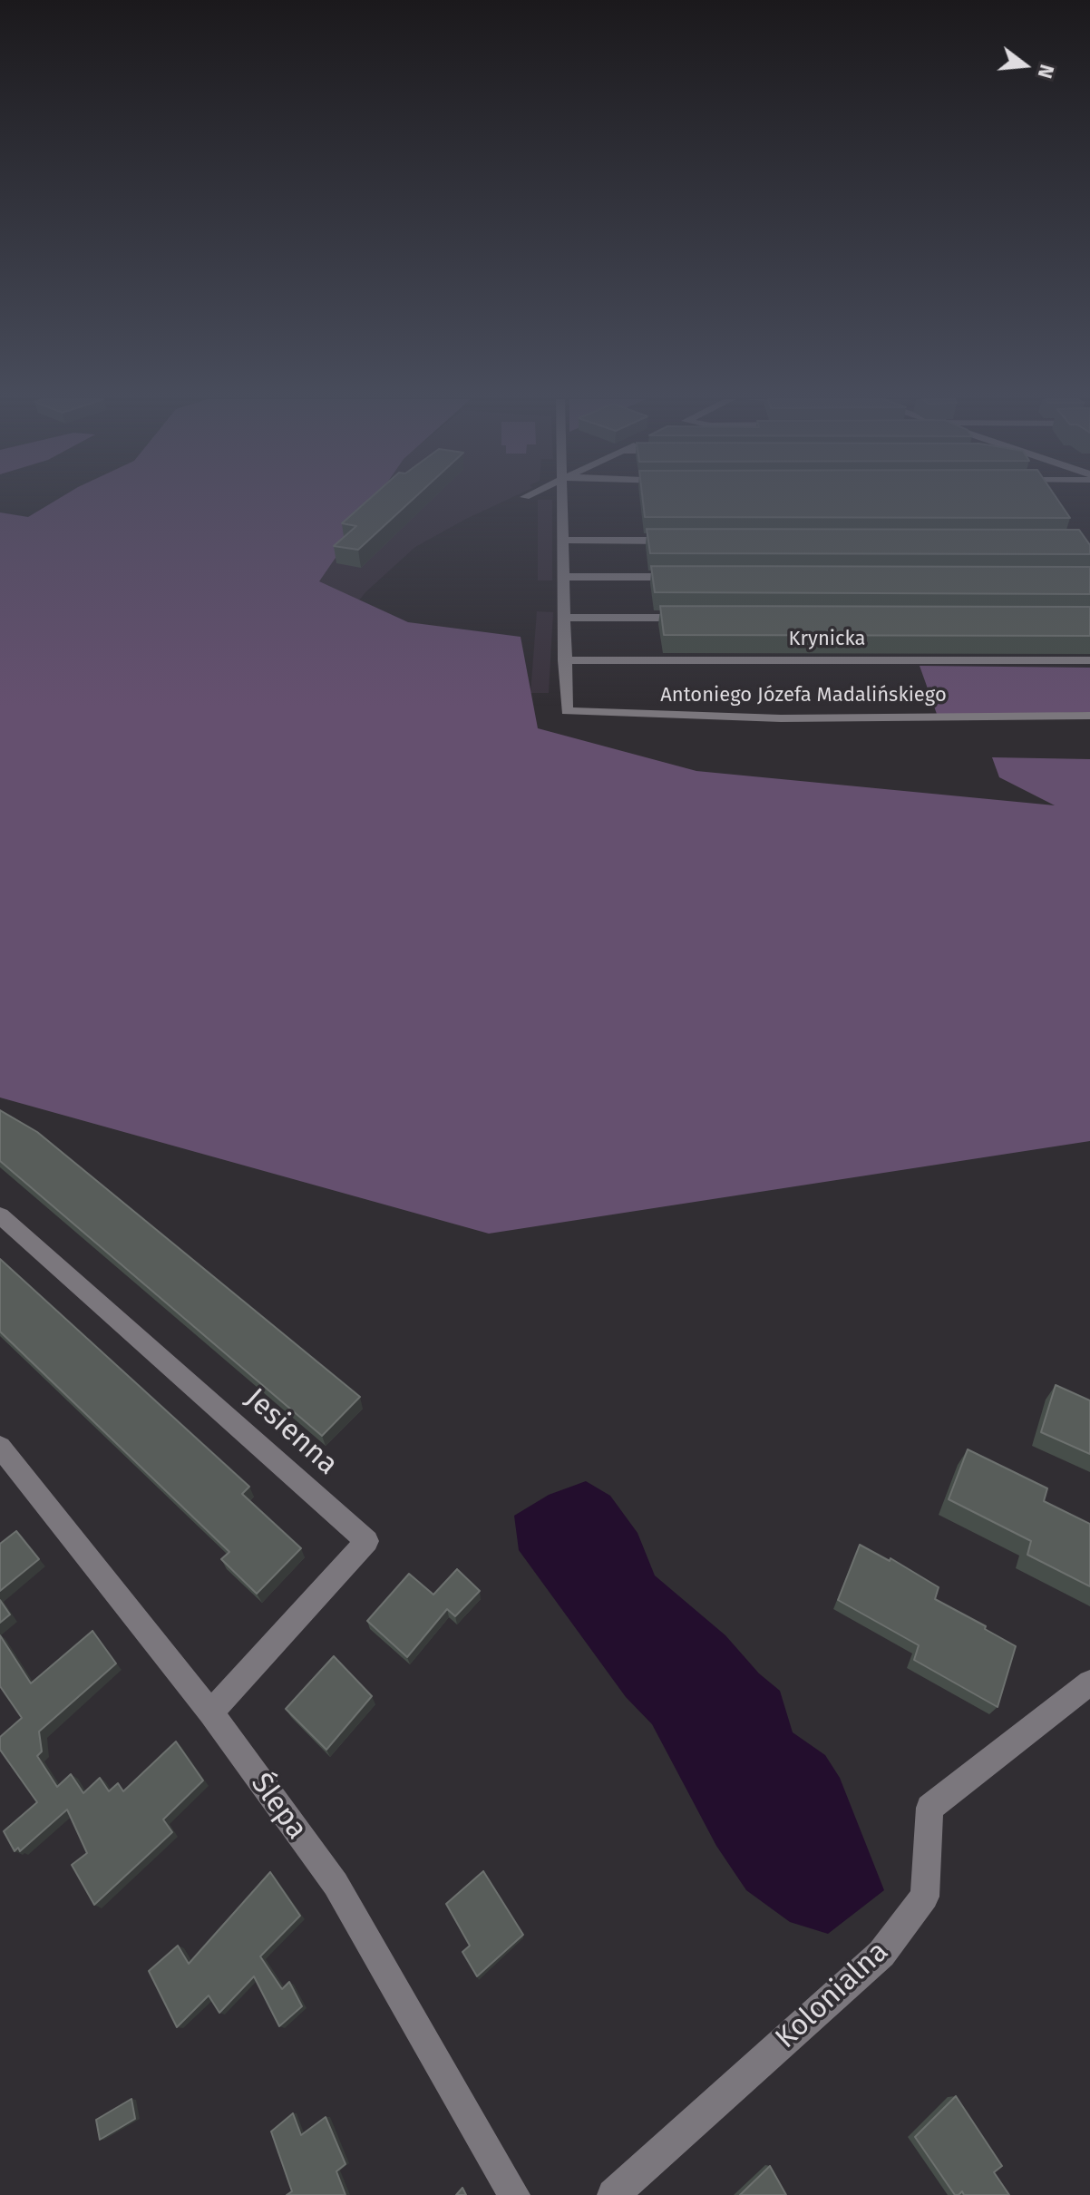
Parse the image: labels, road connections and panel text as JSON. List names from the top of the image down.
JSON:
{
  "streets": {
    "street": [
      "Krynicka",
      "Antoniego Józefa Madalińskiego",
      "Jesienna",
      "Ślepa",
      "Kolonialna"
    ]
  },
  "crossings": [
    ["Krynicka", "Antoniego Józefa Madalińskiego"],
    ["Jesienna", "Ślepa"]
  ],
  "north": "right"
}
